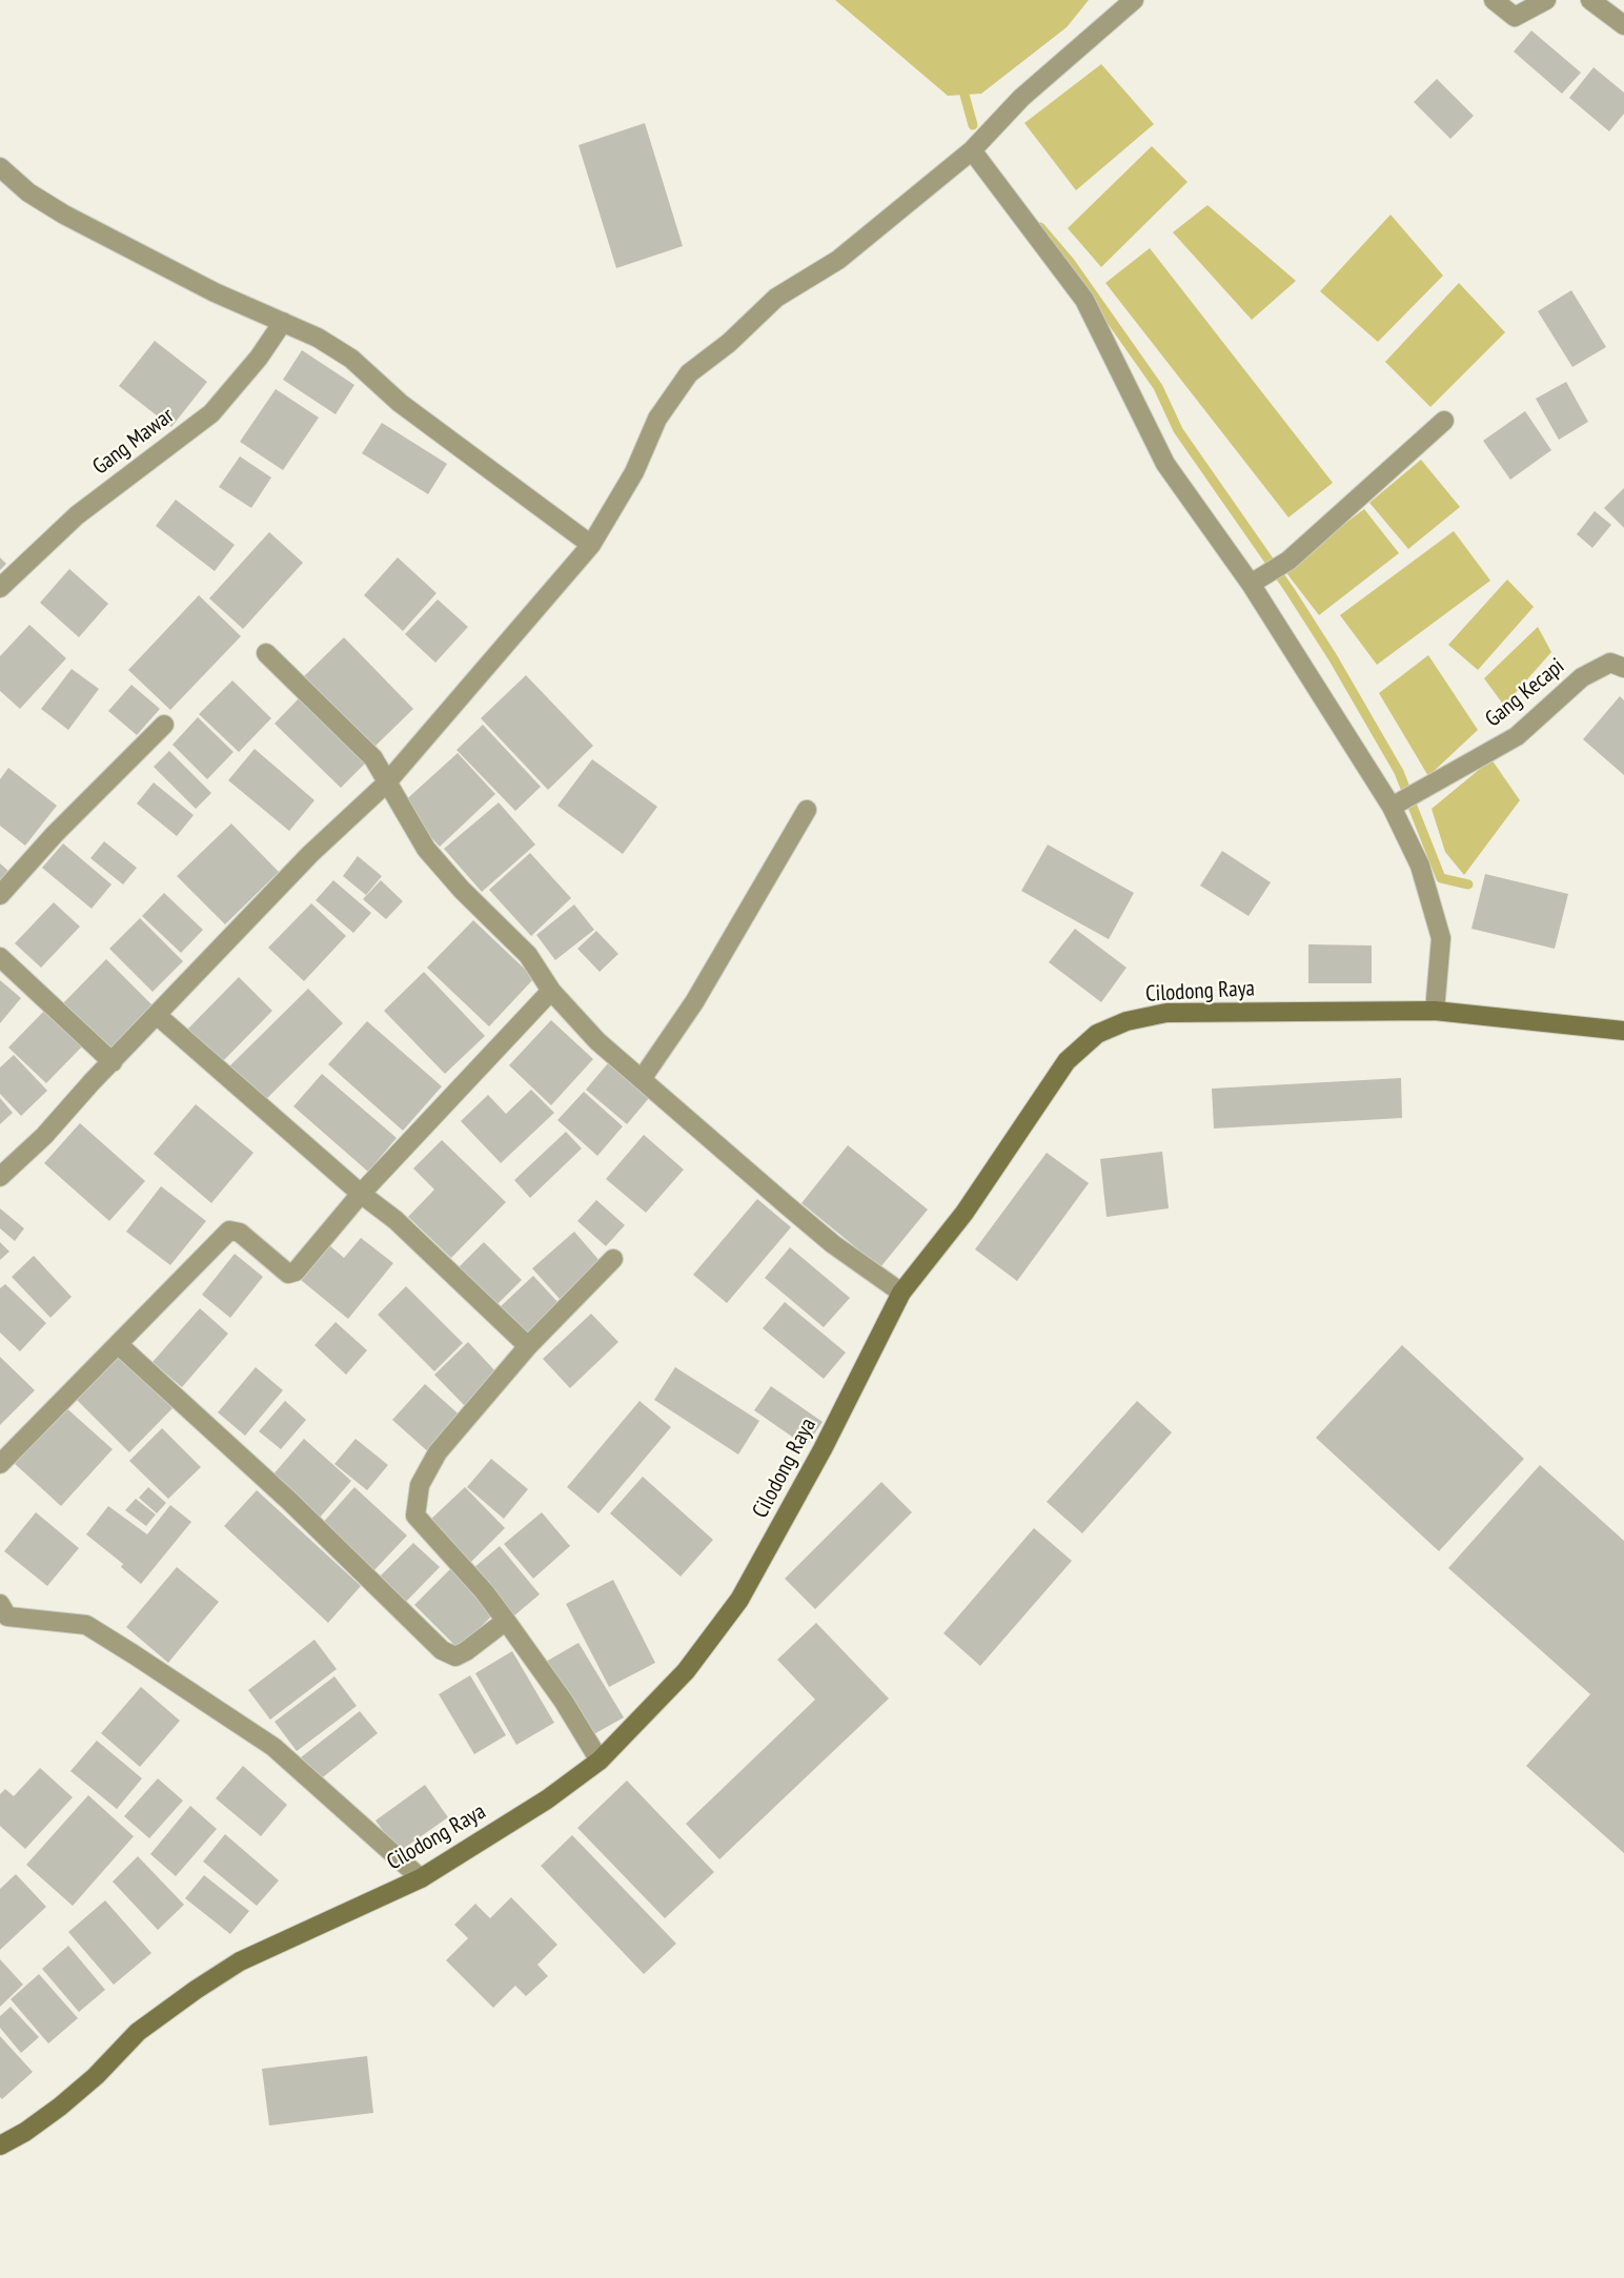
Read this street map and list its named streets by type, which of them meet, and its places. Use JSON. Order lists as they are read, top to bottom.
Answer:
{
  "streets": {
    "street": ["Gang Mawar", "Gang Kecapi", "Cilodong Raya"]
  }
}
